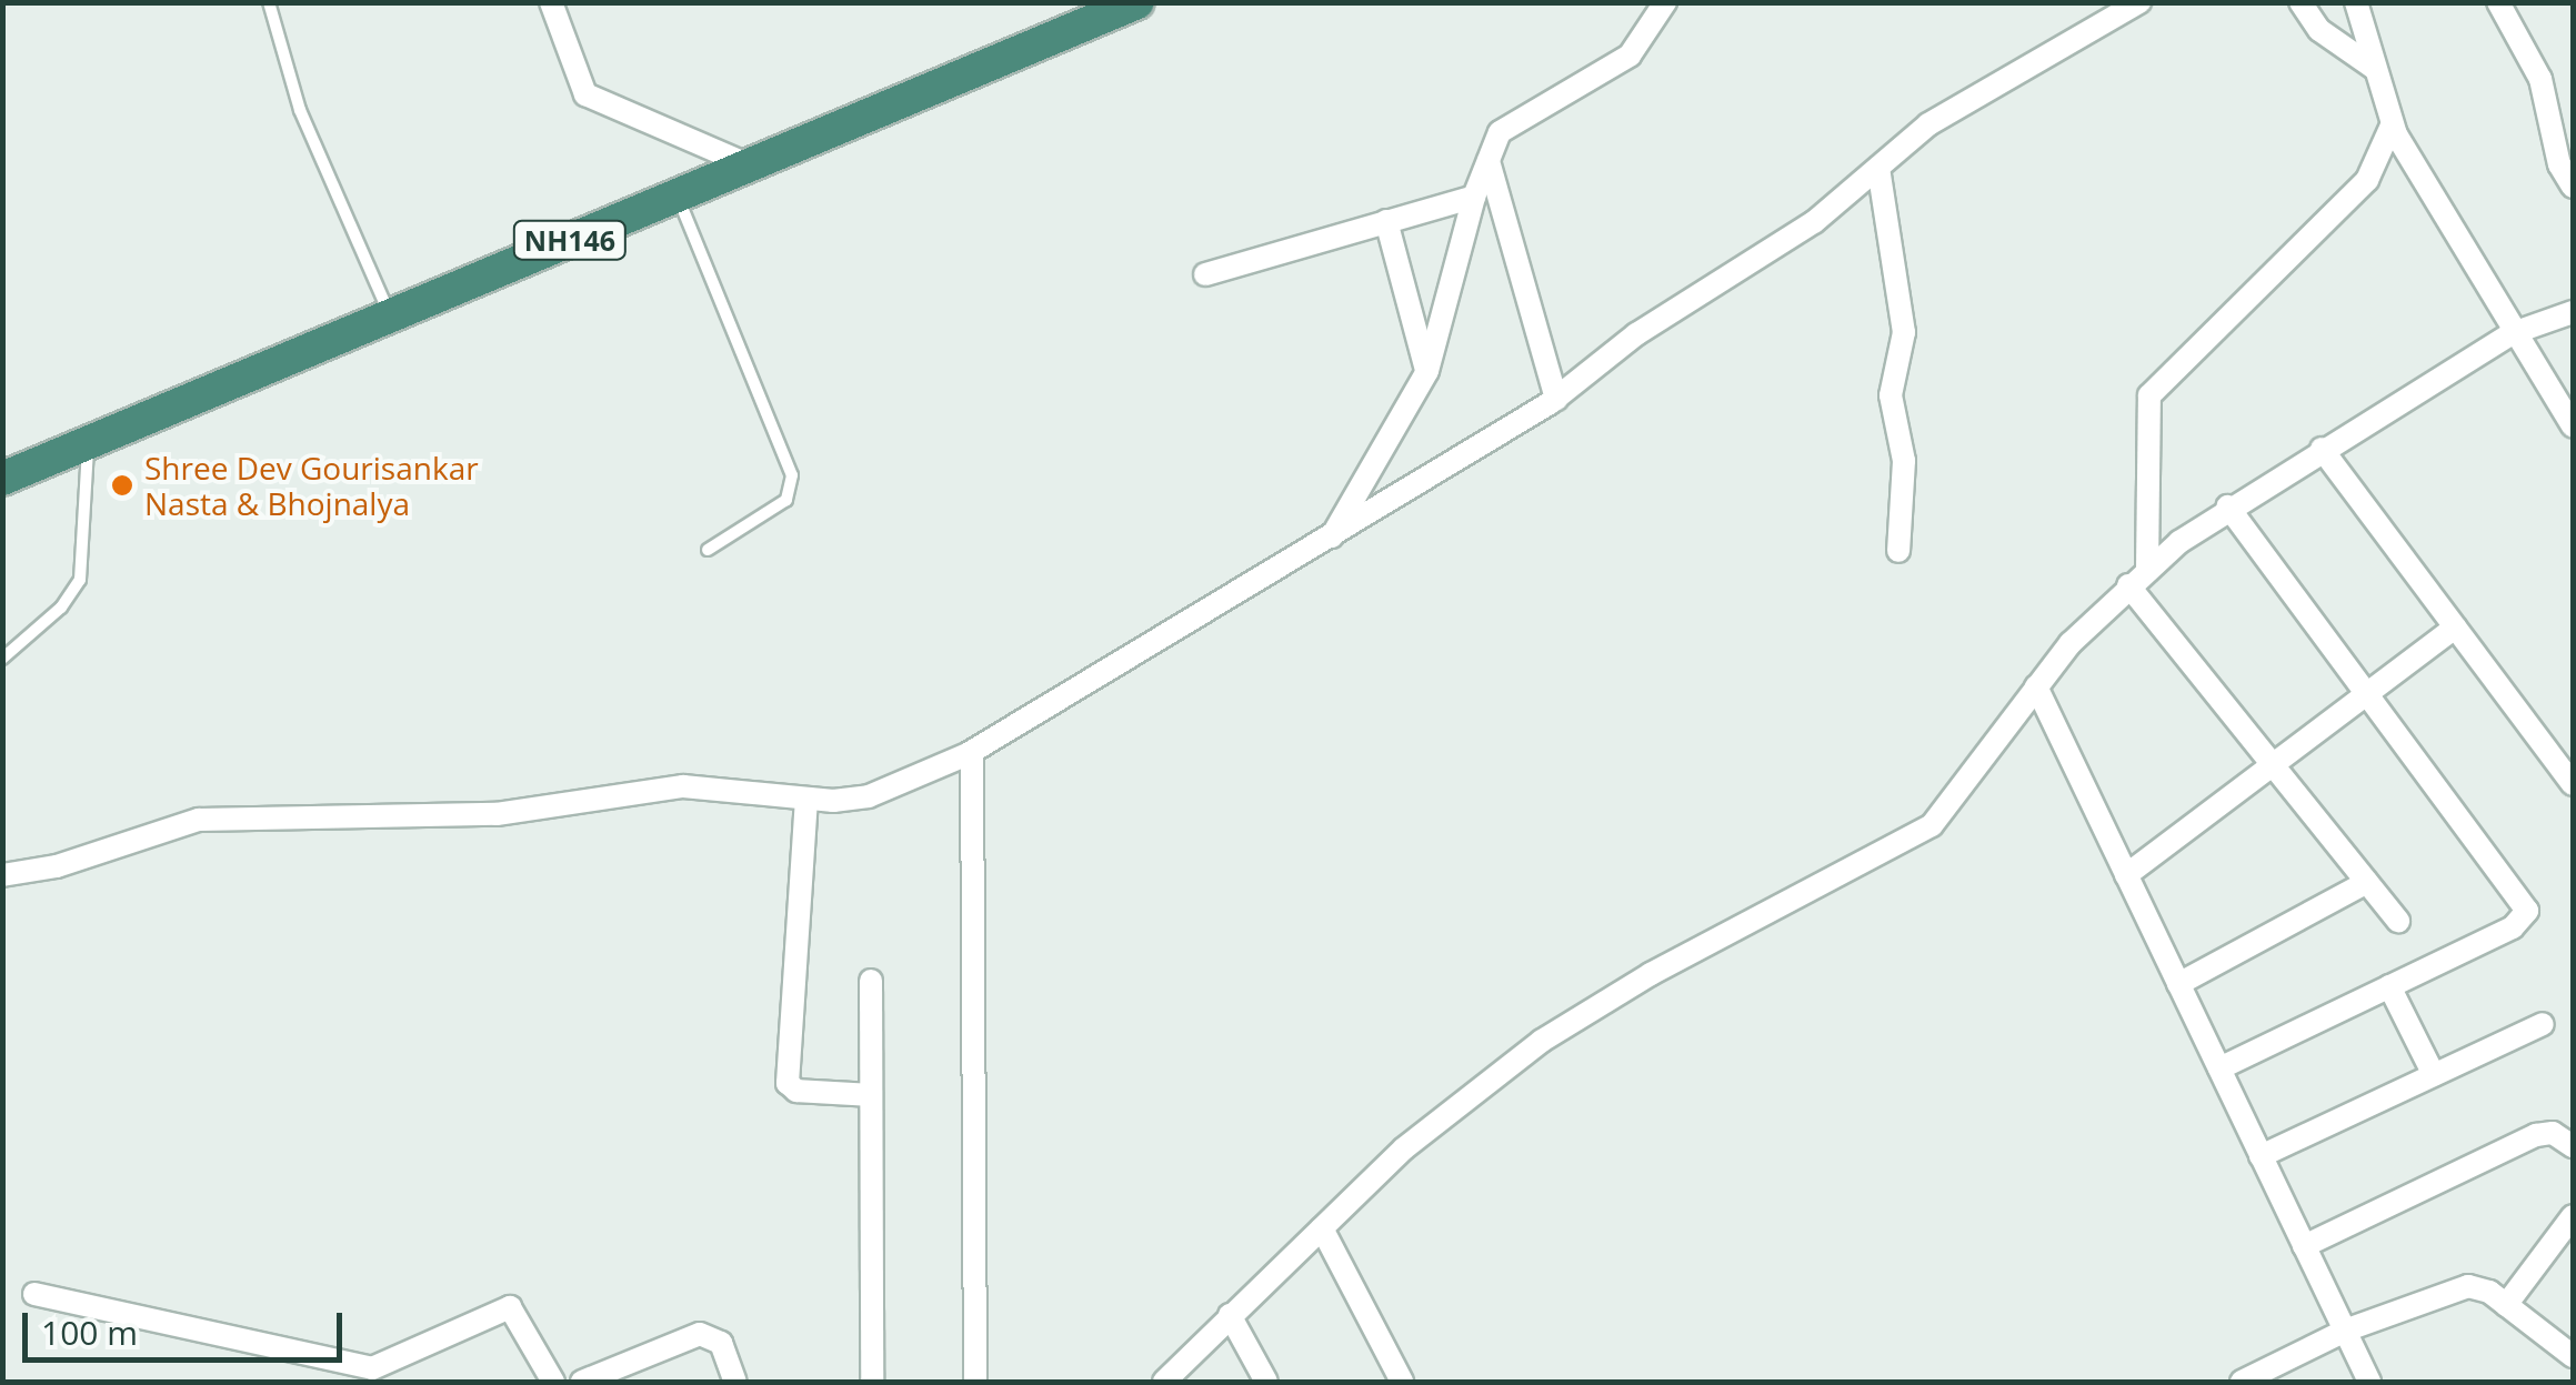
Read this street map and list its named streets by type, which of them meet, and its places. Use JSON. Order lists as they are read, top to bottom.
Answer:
{
  "streets": {
    "highway": ["NH146"]
  },
  "places": ["Shree Dev Gourisankar Nasta & Bhojnalya"],
  "scale_bar": "100 m"
}
